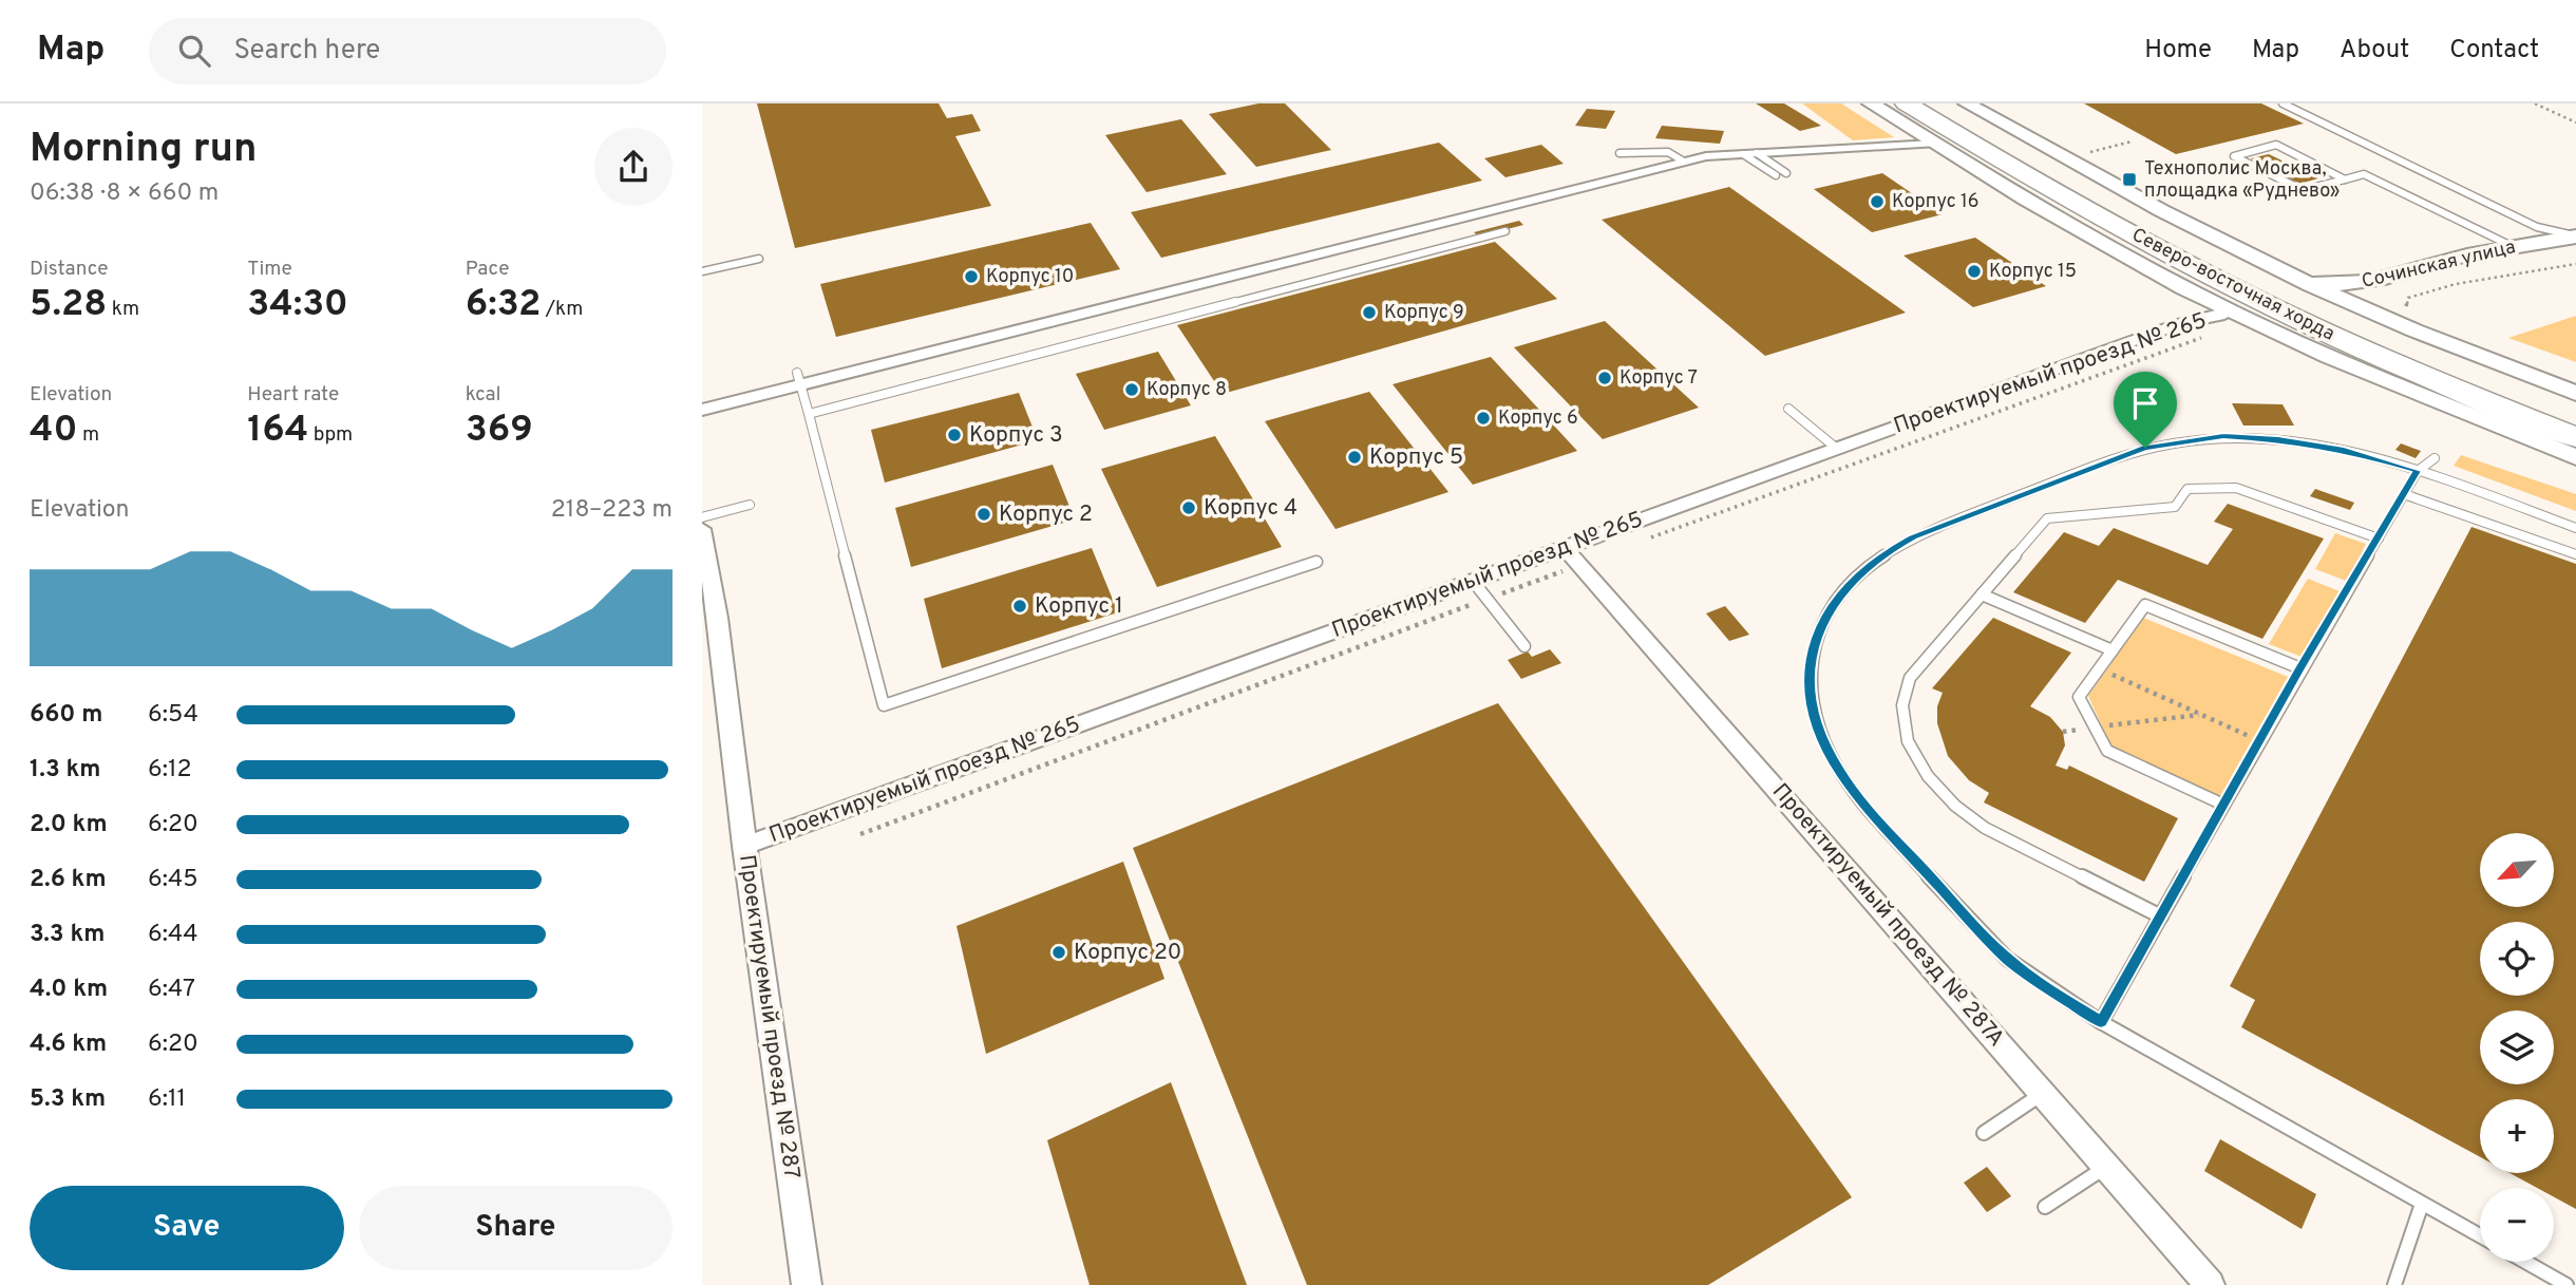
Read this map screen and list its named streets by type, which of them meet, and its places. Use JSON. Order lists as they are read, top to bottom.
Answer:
{
  "streets": {
    "highway": ["Северо-восточная хорда"],
    "street": [
      "Сочинская улица",
      "Проектируемый проезд № 265",
      "Проектируемый проезд № 287А",
      "Проектируемый проезд № 287"
    ]
  },
  "crossings": [
    ["Проектируемый проезд № 265", "Проектируемый проезд № 287А"],
    ["Проектируемый проезд № 265", "Проектируемый проезд № 287"]
  ],
  "places": {
    "transit": ["Технополис Москва, площадка «Руднево»"],
    "other": [
      "Корпус 16",
      "Корпус 15",
      "Корпус 10",
      "Корпус 9",
      "Корпус 7",
      "Корпус 8",
      "Корпус 6",
      "Корпус 3",
      "Корпус 5",
      "Корпус 4",
      "Корпус 2",
      "Корпус 1",
      "Корпус 20"
    ]
  },
  "north": "bottom left",
  "page": {
    "header": "Map",
    "search": "Search here",
    "nav": [
      "Home",
      "Map",
      "About",
      "Contact"
    ],
    "heading": ["Morning run", "06:38 · 8 × 660 m"],
    "stats": [
      ["Distance", "5.28 km"],
      ["Time", "34:30"],
      ["Pace", "6:32 /km"],
      ["Elevation", "40 m"],
      ["Heart rate", "164 bpm"],
      ["kcal", "369"]
    ],
    "chart": ["Elevation", "218–223 m"],
    "list": [
      {
        "name": "660 m",
        "note": "6:54"
      },
      {
        "name": "1.3 km",
        "note": "6:12"
      },
      {
        "name": "2.0 km",
        "note": "6:20"
      },
      {
        "name": "2.6 km",
        "note": "6:45"
      },
      {
        "name": "3.3 km",
        "note": "6:44"
      },
      {
        "name": "4.0 km",
        "note": "6:47"
      },
      {
        "name": "4.6 km",
        "note": "6:20"
      },
      {
        "name": "5.3 km",
        "note": "6:11"
      }
    ],
    "map_buttons": ["+", "−"],
    "buttons": ["Save", "Share"]
  }
}
